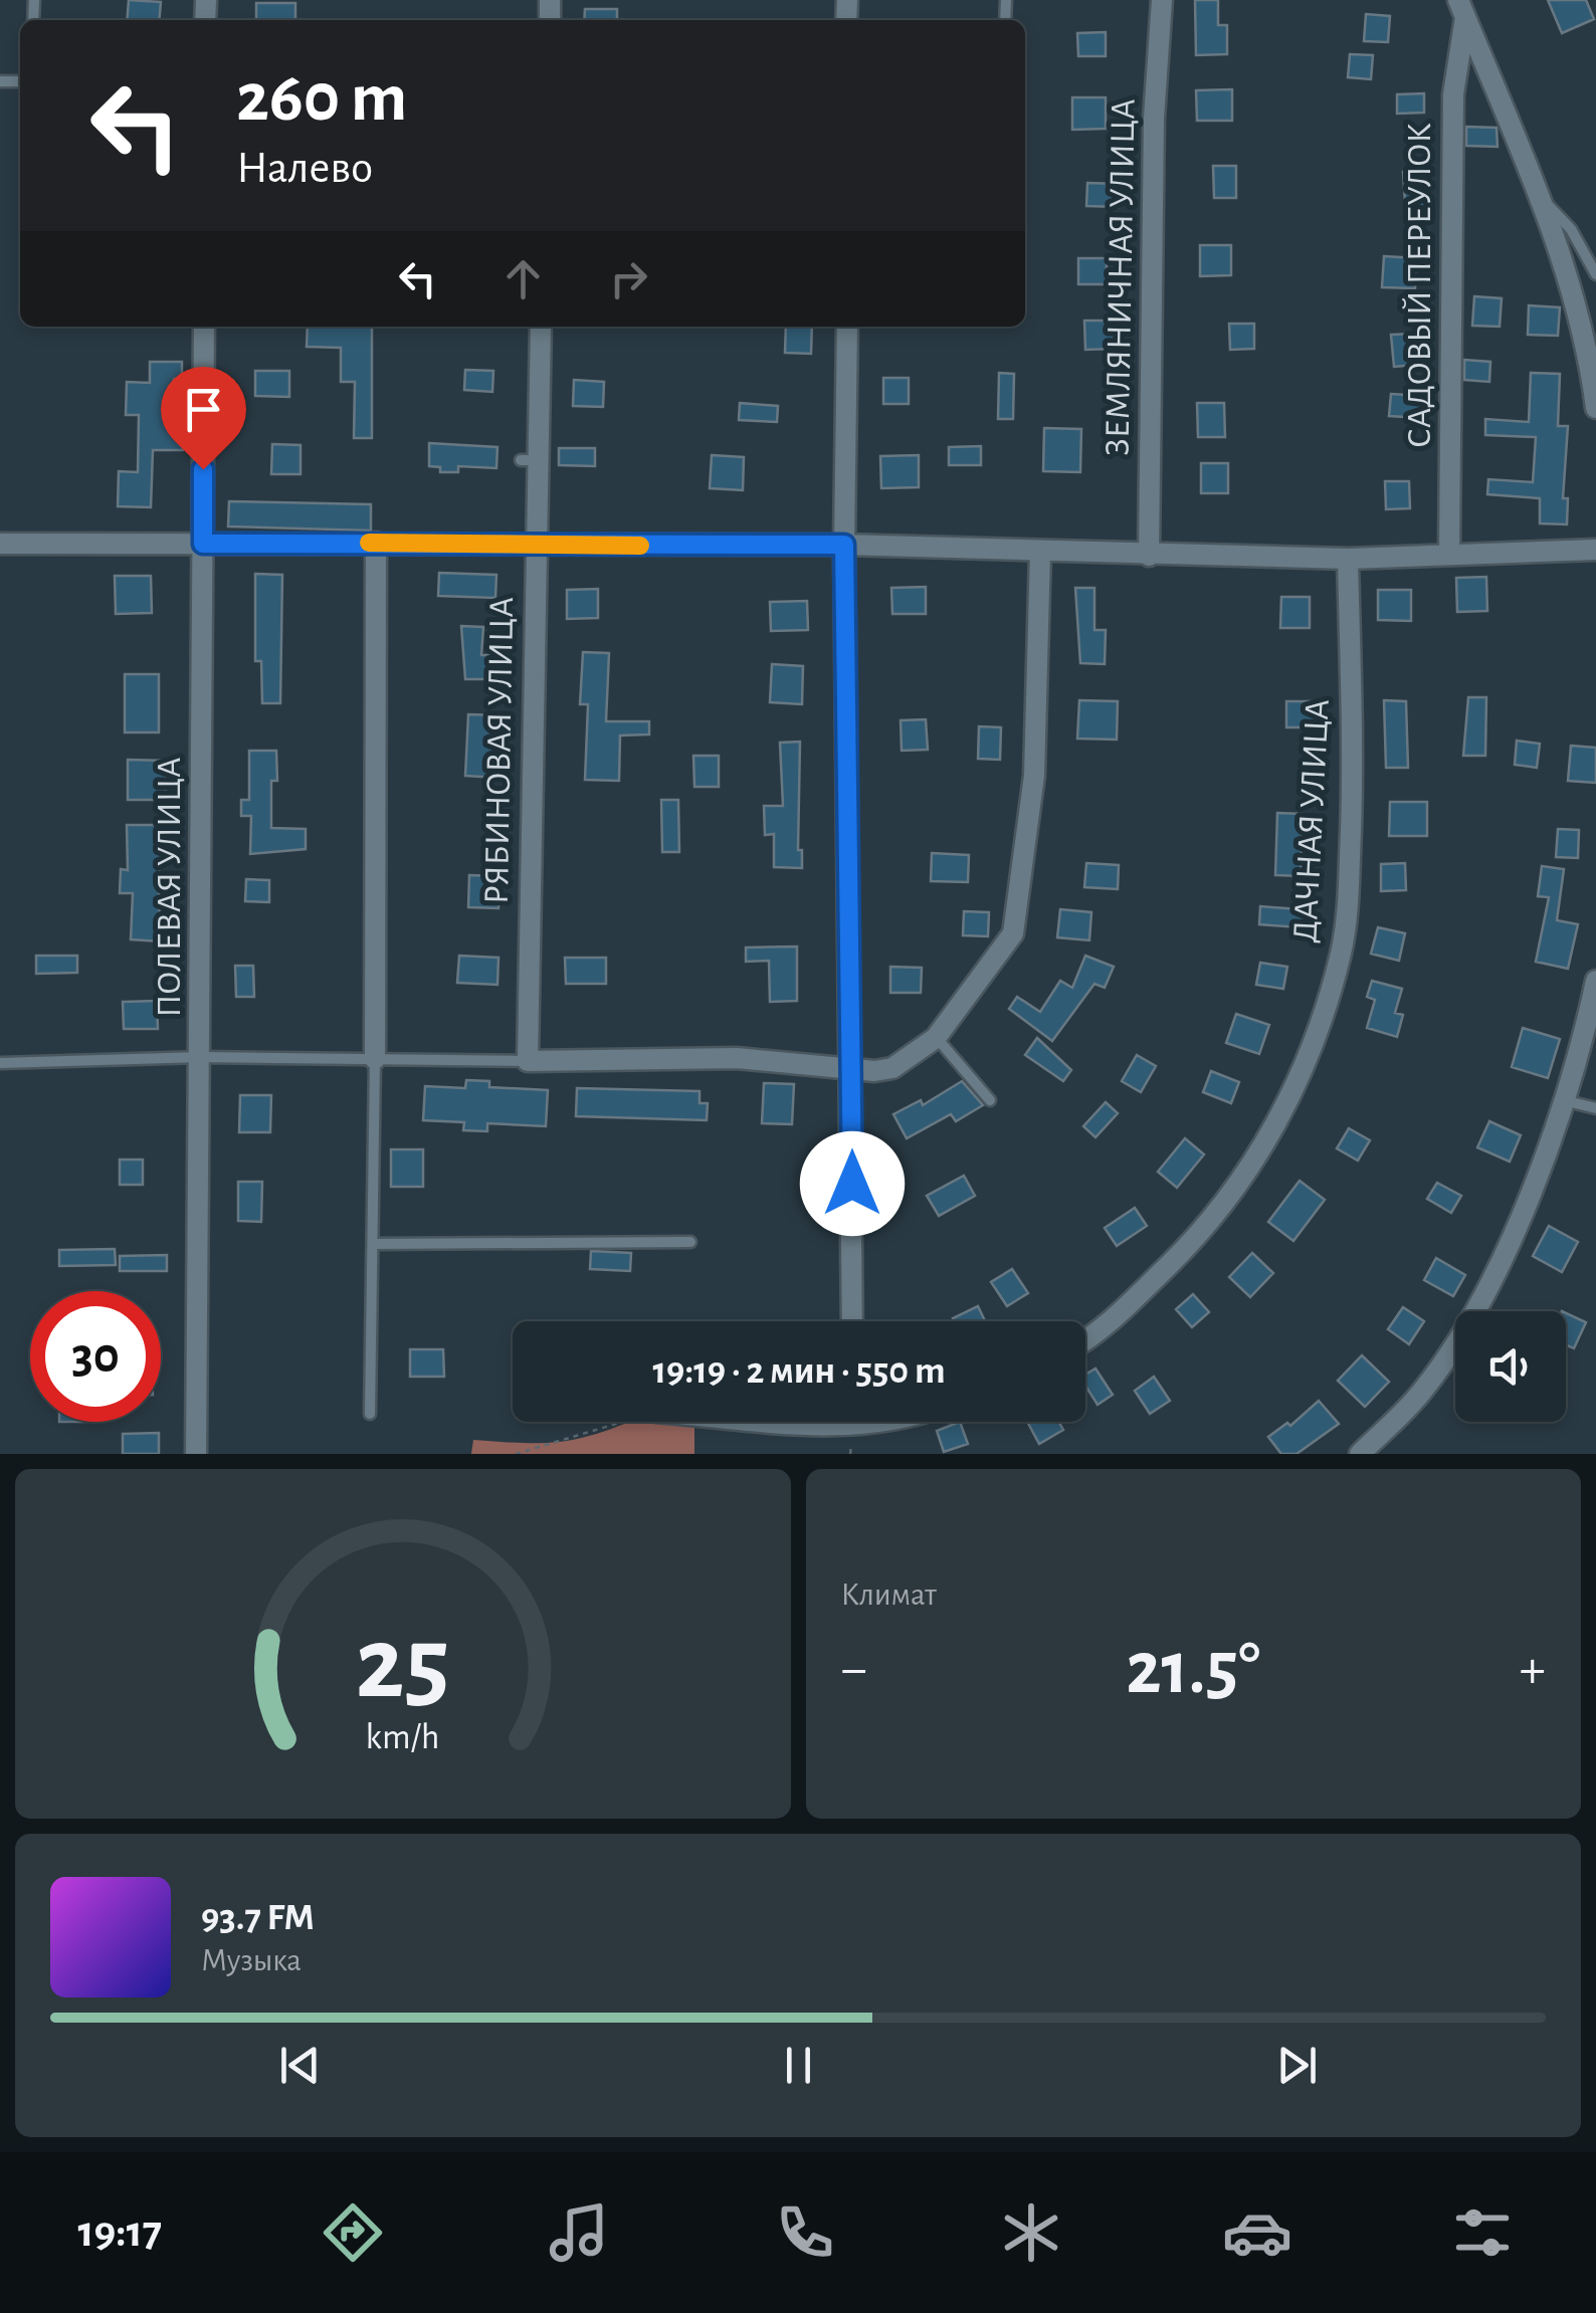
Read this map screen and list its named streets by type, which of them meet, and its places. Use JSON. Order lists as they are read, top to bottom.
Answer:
{
  "streets": {
    "street": [
      "ЗЕМЛЯНИЧНАЯ УЛИЦА",
      "САДОВЫЙ ПЕРЕУЛОК",
      "РЯБИНОВАЯ УЛИЦА",
      "ДАЧНАЯ УЛИЦА",
      "ПОЛЕВАЯ УЛИЦА"
    ]
  },
  "page": {
    "turn": ["260 m", "Налево"],
    "limit": "30",
    "trip": "19:19 · 2 мин · 550 m",
    "tile": "Климат",
    "heat": ["−", "21.5°", "+"],
    "song": ["93.7 FM", "Музыка"],
    "tabs": "19:17",
    "gauge": ["25", "km/h"]
  }
}
